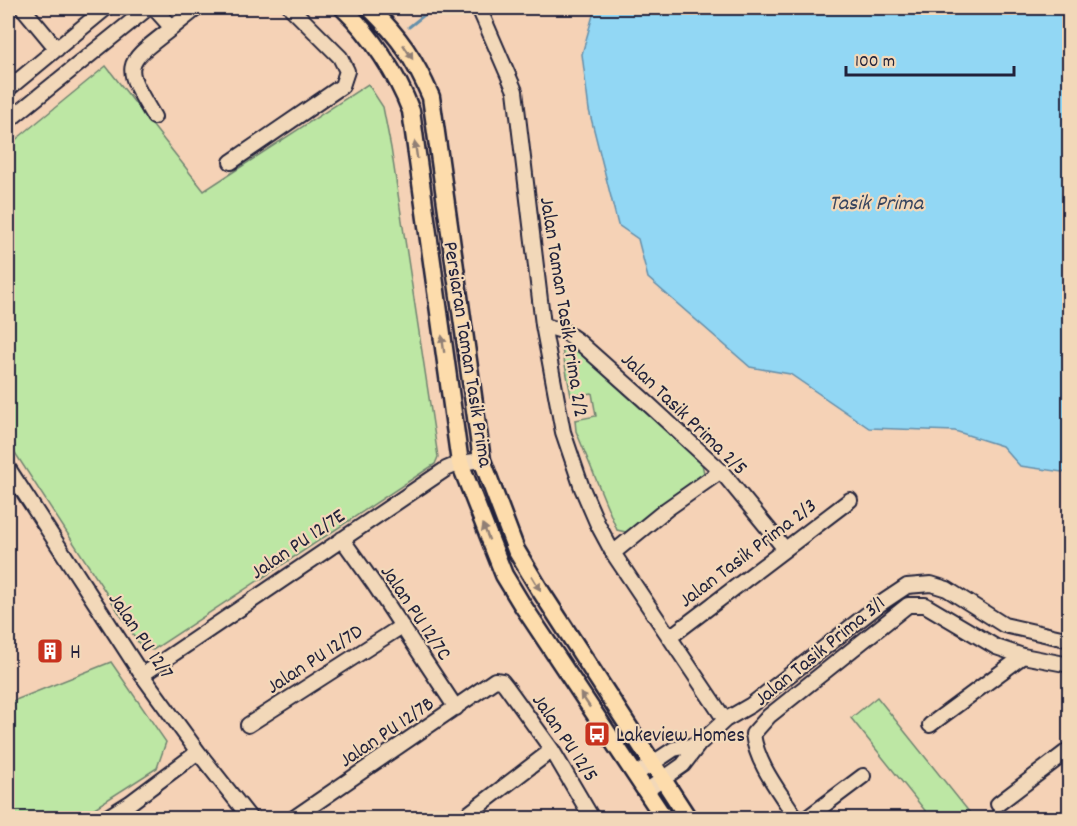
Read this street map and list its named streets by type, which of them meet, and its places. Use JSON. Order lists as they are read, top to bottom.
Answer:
{
  "streets": {
    "main road": ["Persiaran Taman Tasik Prima"],
    "street": [
      "Jalan Taman Tasik Prima 2/2",
      "Jalan Tasik Prima 2/5",
      "Jalan PU 12/7E",
      "Jalan Tasik Prima 2/3",
      "Jalan PU 12/7C",
      "Jalan PU 12/7",
      "Jalan Tasik Prima 3/1",
      "Jalan PU 12/7D",
      "Jalan PU 12/7B",
      "Jalan PU 12/5"
    ]
  },
  "crossings": [
    ["Jalan Taman Tasik Prima 2/2", "Jalan Tasik Prima 2/5"],
    ["Jalan Taman Tasik Prima 2/2", "Jalan Tasik Prima 2/3"],
    ["Persiaran Taman Tasik Prima", "Jalan PU 12/7E"],
    ["Jalan Tasik Prima 2/5", "Jalan Tasik Prima 2/3"],
    ["Jalan PU 12/7E", "Jalan PU 12/7C"],
    ["Jalan PU 12/7E", "Jalan PU 12/7"],
    ["Jalan PU 12/7C", "Jalan PU 12/7D"],
    ["Jalan PU 12/7C", "Jalan PU 12/7B"],
    ["Jalan PU 12/7B", "Jalan PU 12/5"]
  ],
  "water": ["Tasik Prima"],
  "places": {
    "building": ["H"],
    "bus stop": ["Lakeview Homes"]
  },
  "scale_bar": "100 m"
}
